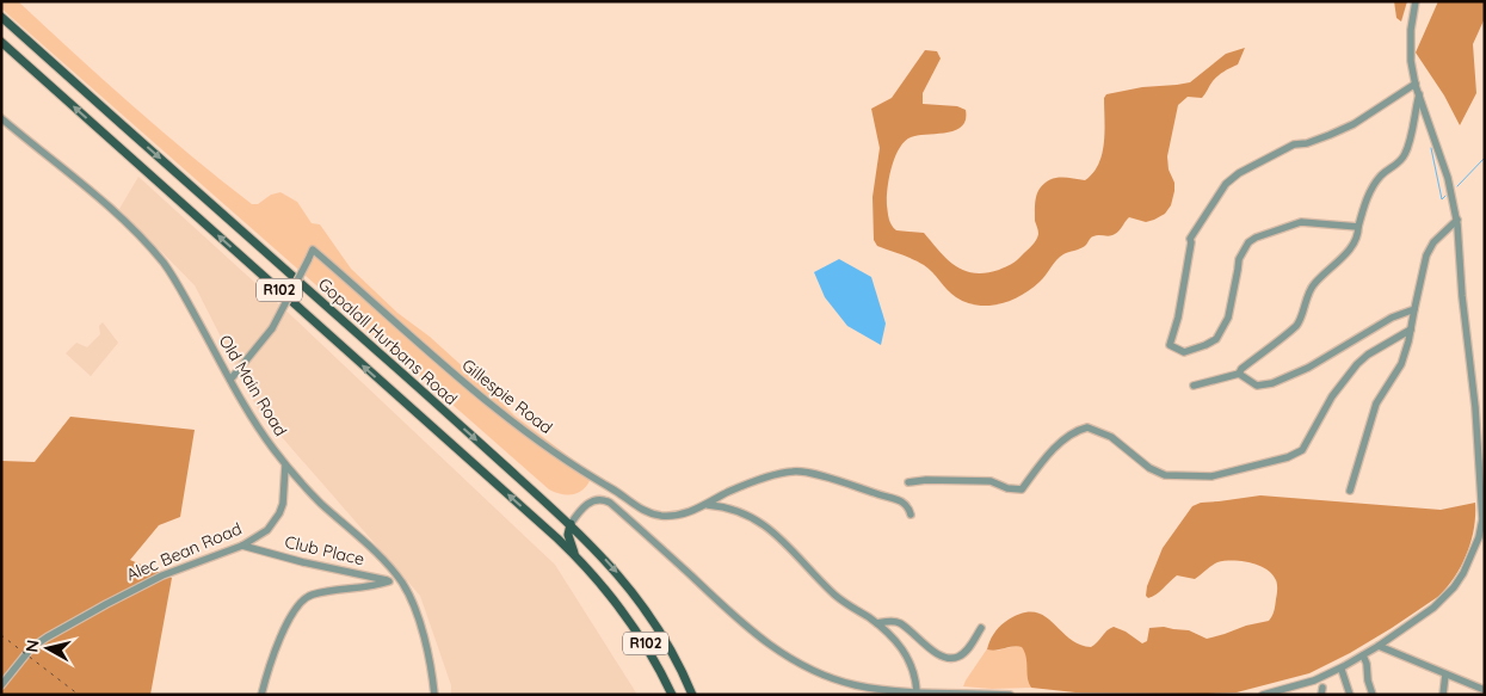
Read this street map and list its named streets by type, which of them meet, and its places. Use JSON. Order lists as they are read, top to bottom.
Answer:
{
  "streets": {
    "main road": ["R102", "Gopalall Hurbans Road"],
    "street": [
      "Old Main Road",
      "Gillespie Road",
      "Club Place",
      "Alec Bean Road"
    ]
  },
  "crossings": [
    ["Old Main Road", "Gillespie Road"],
    ["Old Main Road", "Club Place"],
    ["Old Main Road", "Alec Bean Road"],
    ["Club Place", "Alec Bean Road"]
  ],
  "north": "left"
}
